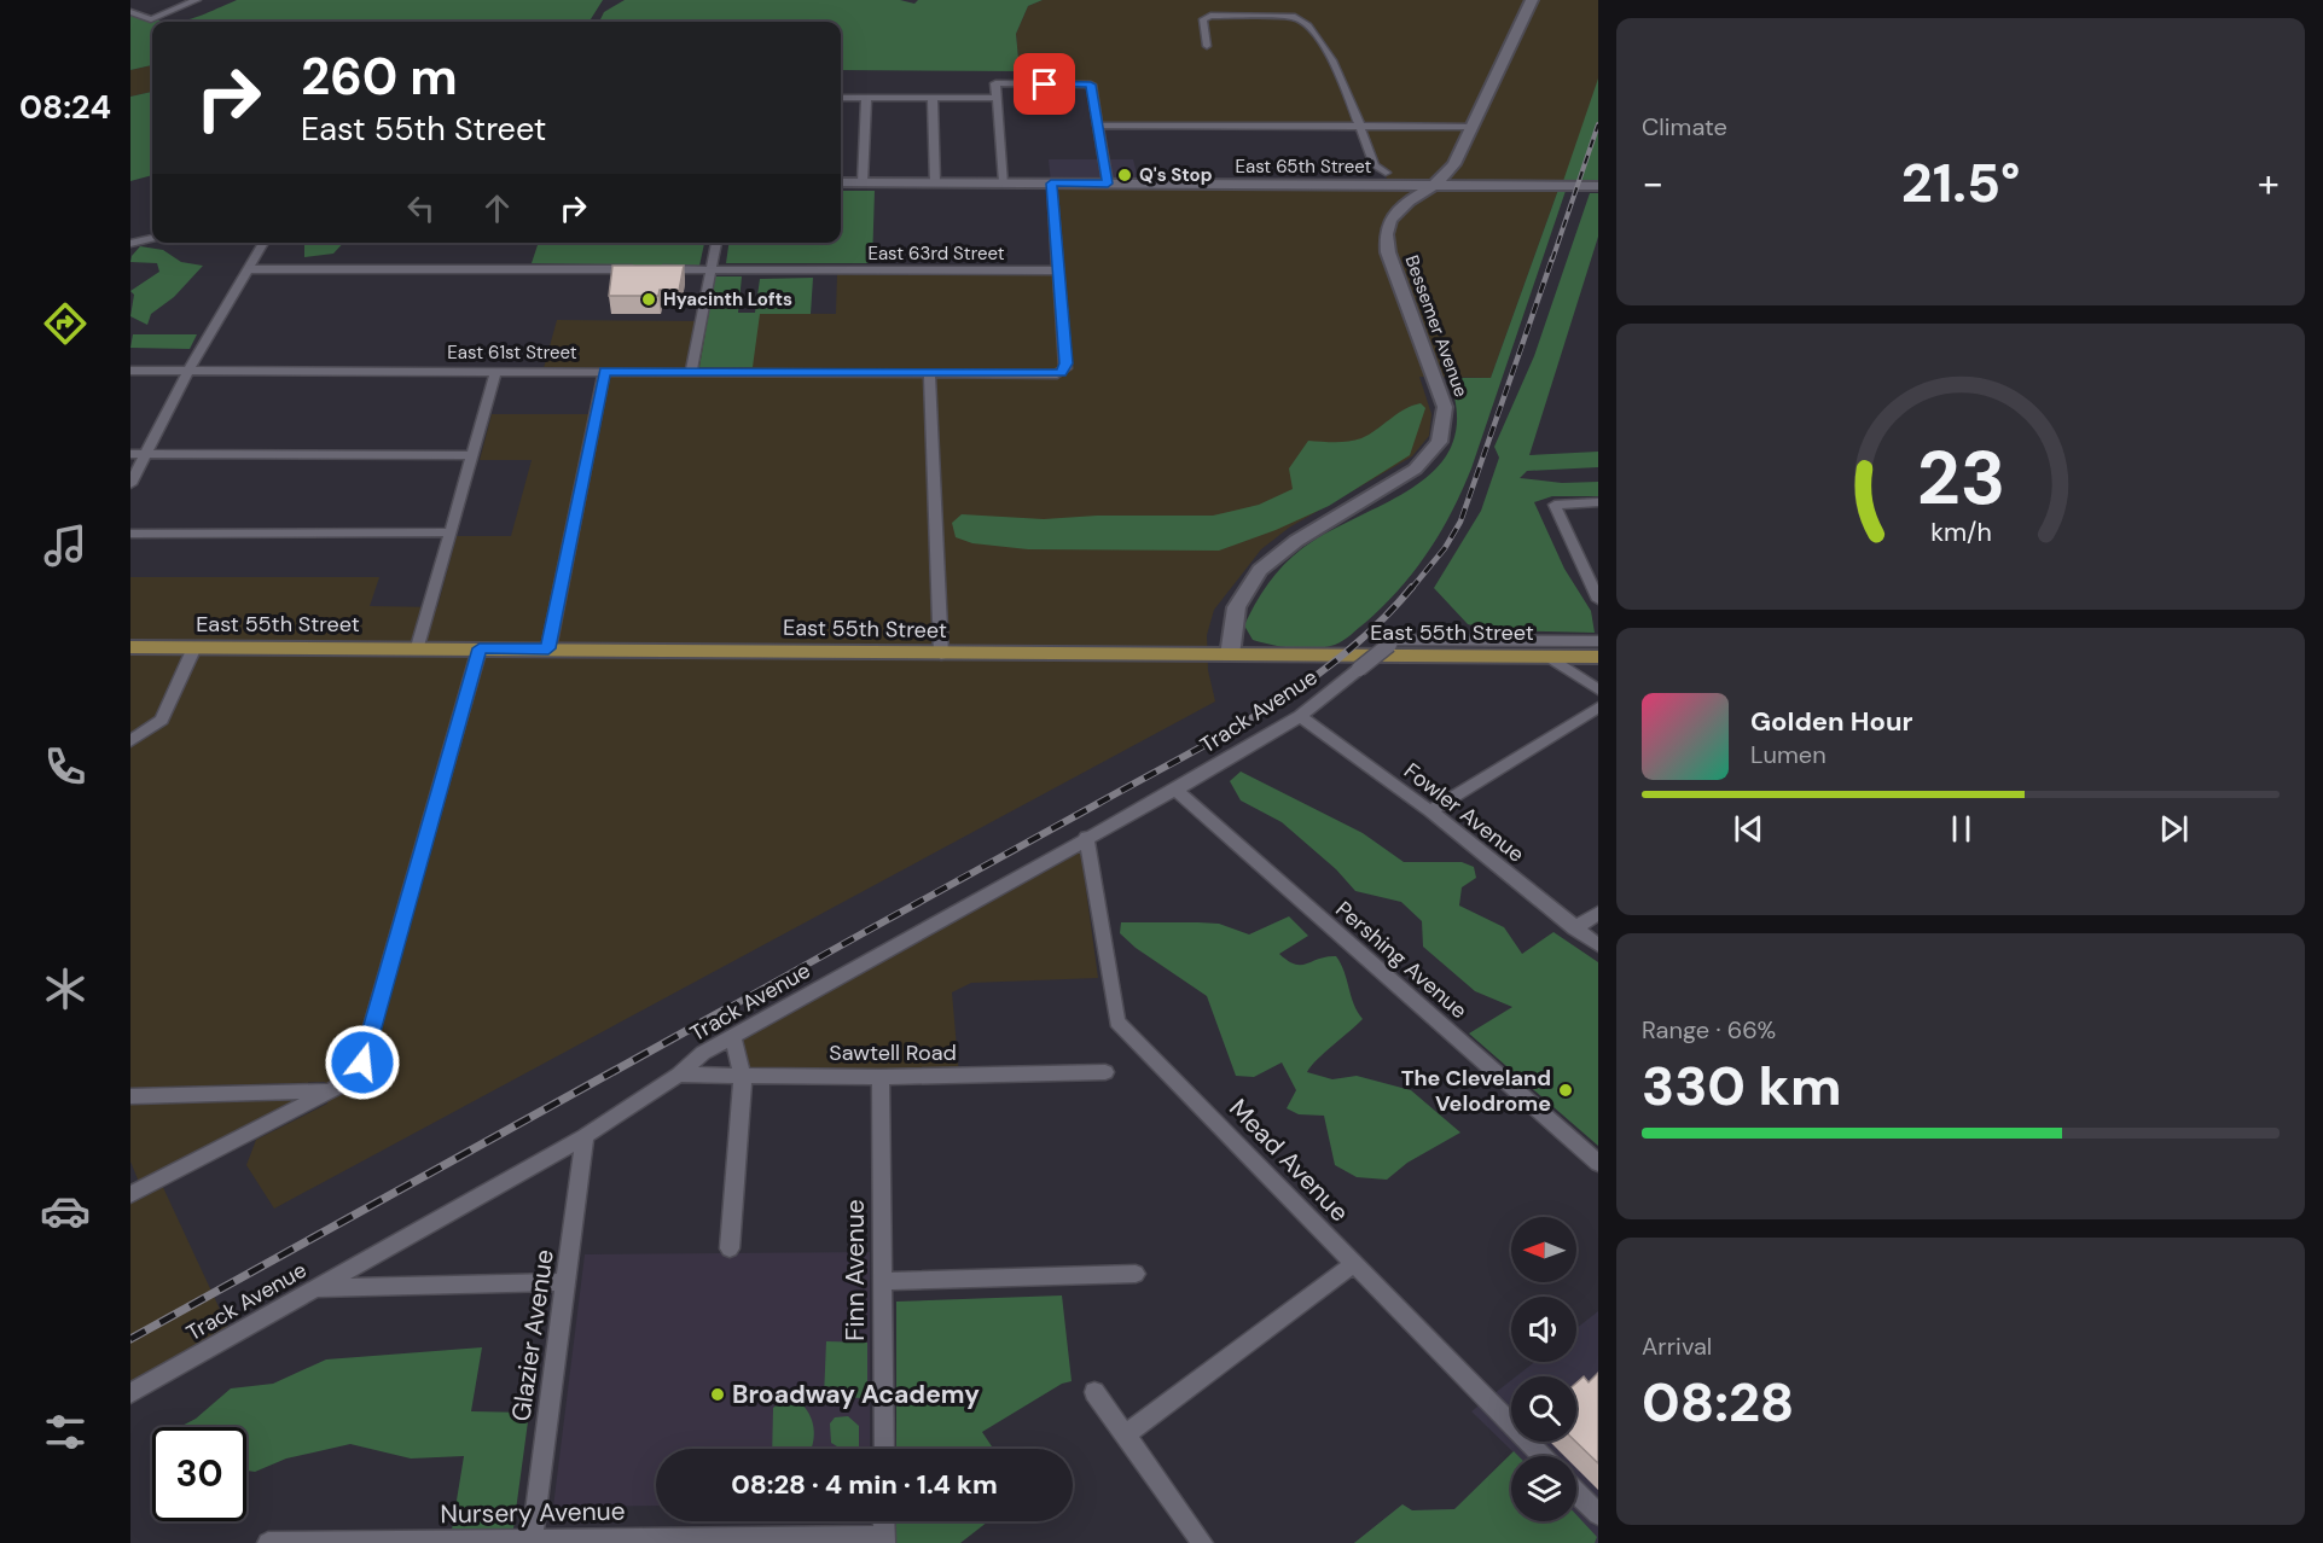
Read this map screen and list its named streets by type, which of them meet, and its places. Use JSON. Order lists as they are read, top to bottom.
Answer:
{
  "streets": {
    "main road": ["East 55th Street"],
    "street": [
      "East 65th Street",
      "East 63rd Street",
      "Bessemer Avenue",
      "East 61st Street",
      "Track Avenue",
      "Fowler Avenue",
      "Pershing Avenue",
      "Sawtell Road",
      "Mead Avenue",
      "Finn Avenue",
      "Glazier Avenue",
      "Nursery Avenue"
    ]
  },
  "crossings": [
    ["East 63rd Street", "East 61st Street"],
    ["Bessemer Avenue", "East 55th Street"],
    ["Track Avenue", "Fowler Avenue"],
    ["Track Avenue", "Pershing Avenue"],
    ["Track Avenue", "Sawtell Road"],
    ["Track Avenue", "Mead Avenue"],
    ["Track Avenue", "Glazier Avenue"],
    ["Sawtell Road", "Finn Avenue"],
    ["Glazier Avenue", "Nursery Avenue"]
  ],
  "places": [
    "Q's Stop",
    "Hyacinth Lofts",
    "The Cleveland Velodrome",
    "Broadway Academy"
  ],
  "north": "left",
  "page": {
    "tabs": "08:24",
    "tile": [
      "Climate",
      ["Range · 66%", "330 km"],
      ["Arrival", "08:28"]
    ],
    "turn": ["260 m", "East 55th Street"],
    "heat": ["−", "21.5°", "+"],
    "song": ["Golden Hour", "Lumen"],
    "limit": "30",
    "trip": "08:28 · 4 min · 1.4 km",
    "gauge": ["23", "km/h"]
  }
}
